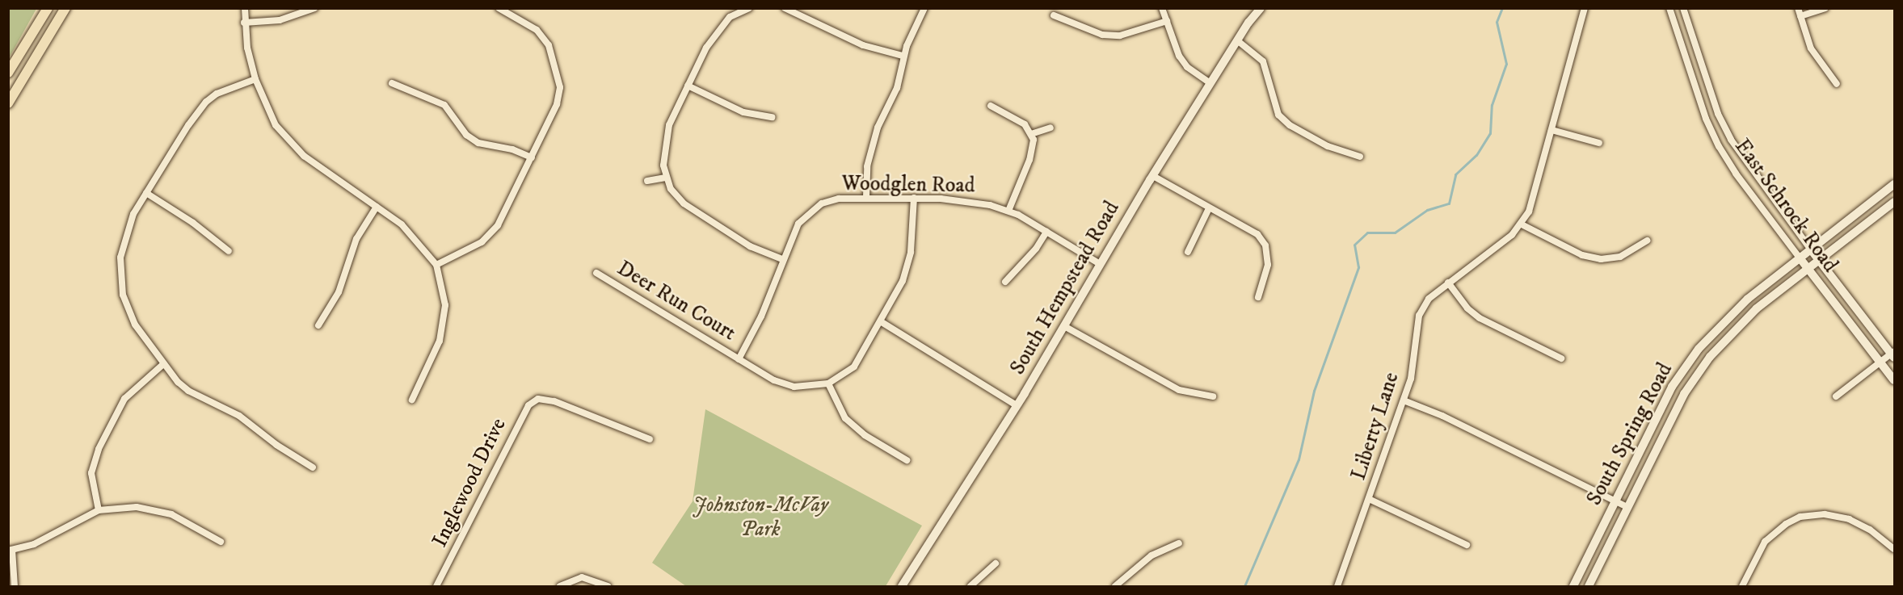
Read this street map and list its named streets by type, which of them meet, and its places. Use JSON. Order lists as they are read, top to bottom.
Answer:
{
  "streets": {
    "main road": ["East Schrock Road", "South Hempstead Road", "South Spring Road"],
    "street": [
      "Woodglen Road",
      "Deer Run Court",
      "Liberty Lane",
      "Inglewood Drive"
    ]
  },
  "crossings": [
    ["Woodglen Road", "South Hempstead Road"],
    ["Woodglen Road", "Deer Run Court"],
    ["East Schrock Road", "South Spring Road"]
  ],
  "parks": ["Johnston-McVay Park"]
}
